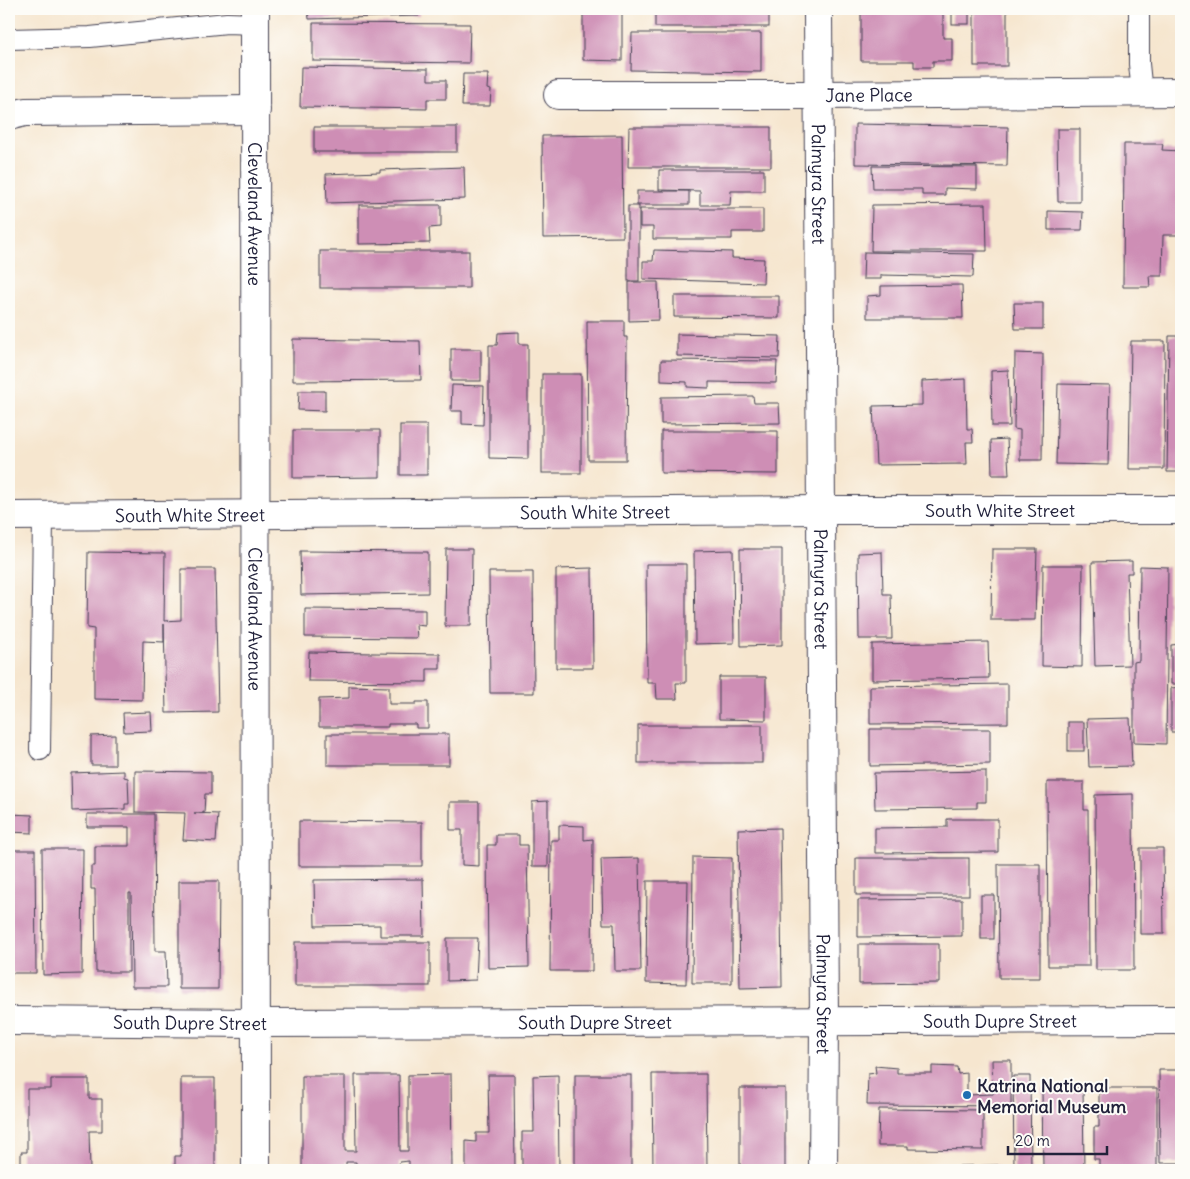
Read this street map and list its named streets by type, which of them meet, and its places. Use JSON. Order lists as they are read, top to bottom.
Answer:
{
  "streets": {
    "street": [
      "Jane Place",
      "Palmyra Street",
      "Cleveland Avenue",
      "South White Street",
      "South Dupre Street"
    ]
  },
  "crossings": [
    ["Jane Place", "Palmyra Street"],
    ["Palmyra Street", "South White Street"],
    ["Palmyra Street", "South Dupre Street"],
    ["Cleveland Avenue", "South White Street"],
    ["Cleveland Avenue", "South Dupre Street"]
  ],
  "places": ["Katrina National Memorial Museum"],
  "scale_bar": "20 m"
}
